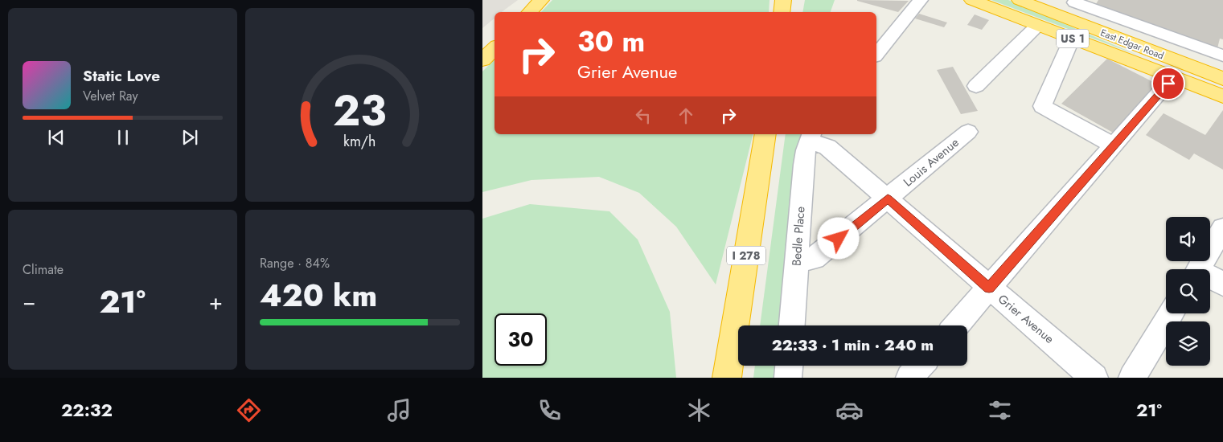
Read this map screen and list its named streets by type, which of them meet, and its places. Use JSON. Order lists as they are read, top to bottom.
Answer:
{
  "streets": {
    "highway": ["US 1", "East Edgar Road", "I 278"],
    "street": ["Louis Avenue", "Bedle Place", "Grier Avenue"]
  },
  "crossings": [
    ["Louis Avenue", "Bedle Place"],
    ["Louis Avenue", "Grier Avenue"],
    ["Bedle Place", "Grier Avenue"]
  ],
  "page": {
    "turn": ["30 m", "Grier Avenue"],
    "song": ["Static Love", "Velvet Ray"],
    "tile": [
      "Climate",
      ["Range · 84%", "420 km"]
    ],
    "heat": ["−", "21°", "+"],
    "limit": "30",
    "trip": "22:33 · 1 min · 240 m",
    "tabs": ["22:32", "21°"],
    "gauge": ["23", "km/h"]
  }
}
